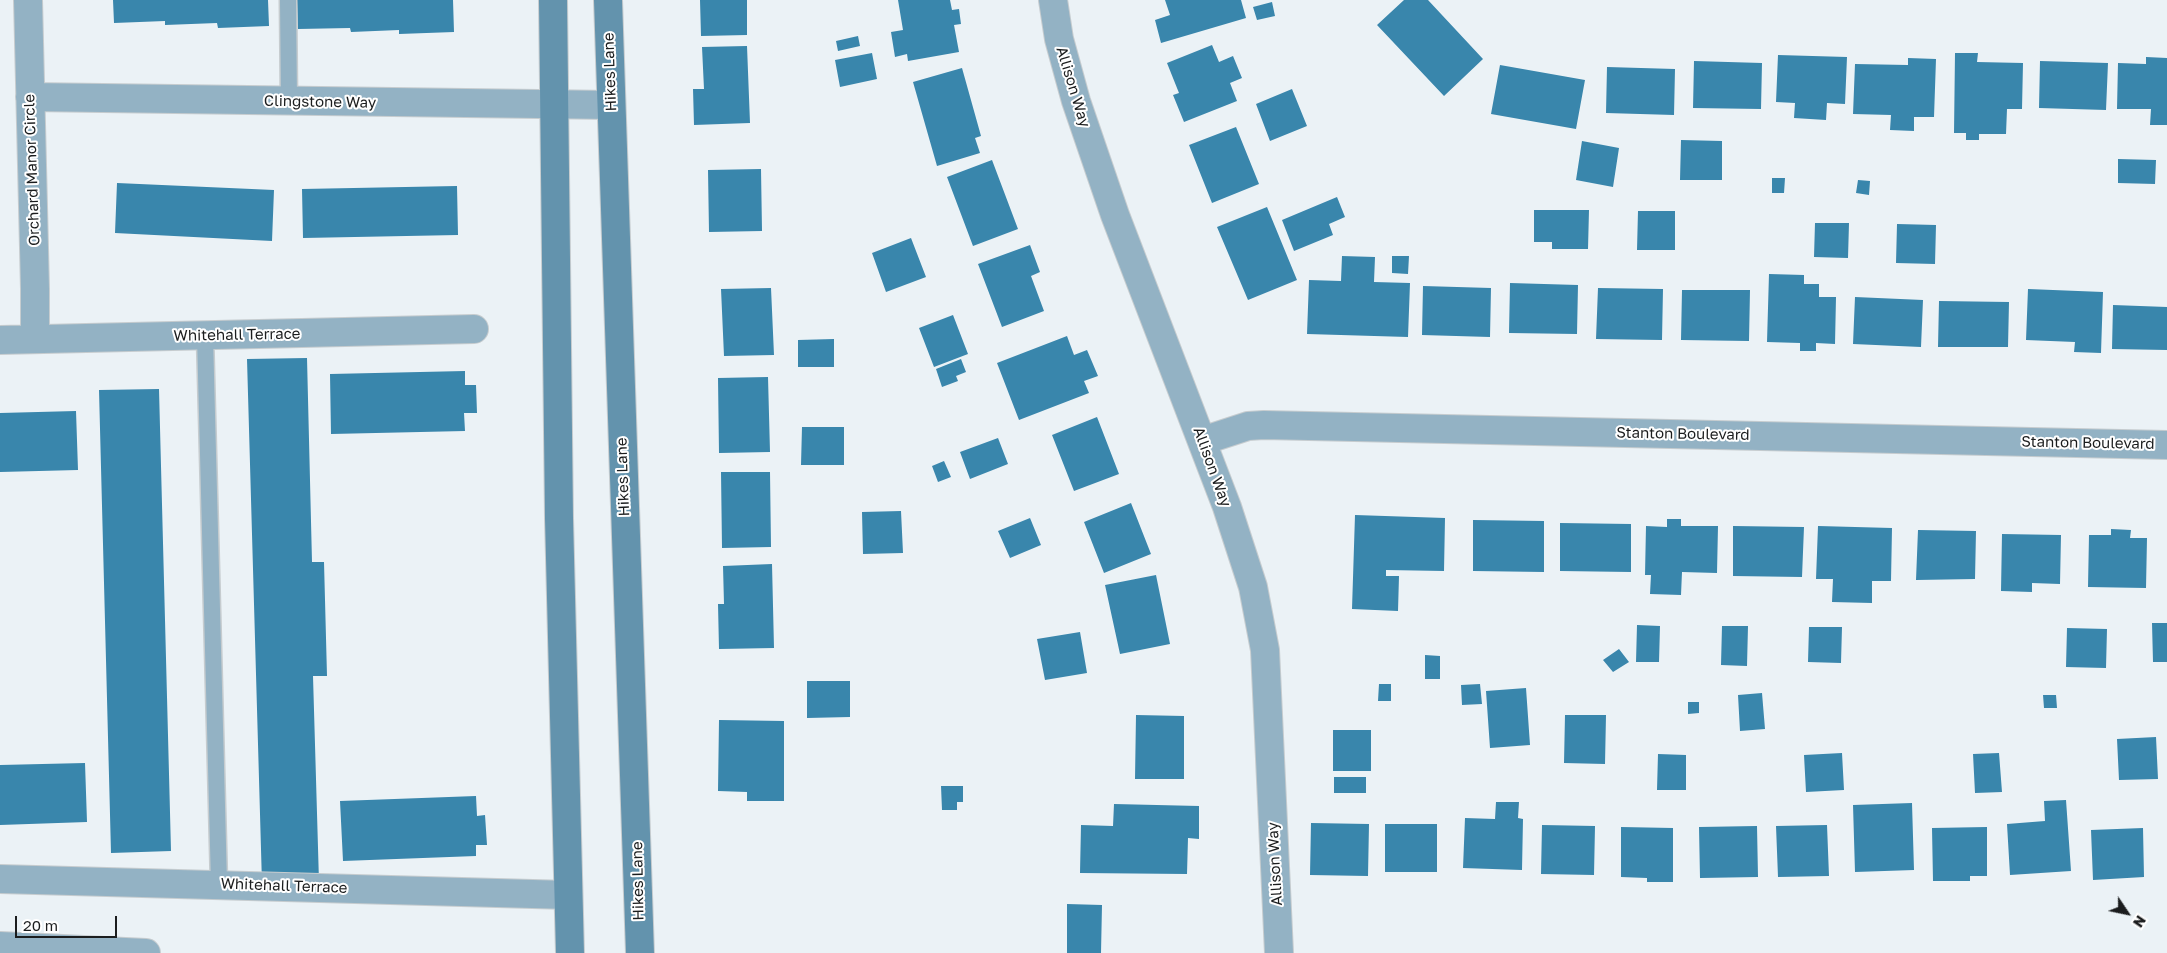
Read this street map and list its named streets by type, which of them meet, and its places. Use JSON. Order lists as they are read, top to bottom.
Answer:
{
  "streets": {
    "main road": ["Hikes Lane"],
    "street": [
      "Allison Way",
      "Clingstone Way",
      "Orchard Manor Circle",
      "Whitehall Terrace",
      "Stanton Boulevard"
    ]
  },
  "crossings": [
    ["Hikes Lane", "Clingstone Way"],
    ["Allison Way", "Stanton Boulevard"],
    ["Clingstone Way", "Orchard Manor Circle"],
    ["Orchard Manor Circle", "Whitehall Terrace"]
  ],
  "scale_bar": "20 m",
  "north": "bottom right"
}
